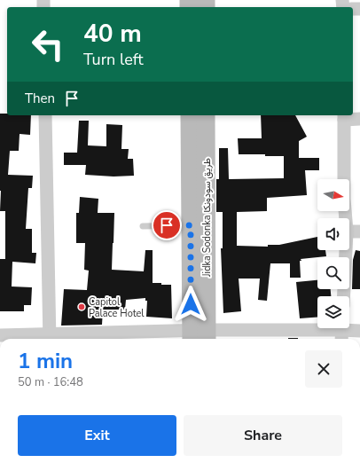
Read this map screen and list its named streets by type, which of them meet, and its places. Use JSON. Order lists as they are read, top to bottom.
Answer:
{
  "streets": {
    "main road": ["Jidka Sodonka طريق سودونكا"]
  },
  "places": ["Capitol Palace Hotel"],
  "north": "right",
  "page": {
    "turn": ["40 m", "Turn left"],
    "then": "Then",
    "heading": ["1 min", "50 m · 16:48"],
    "buttons": ["Exit", "Share"]
  }
}
